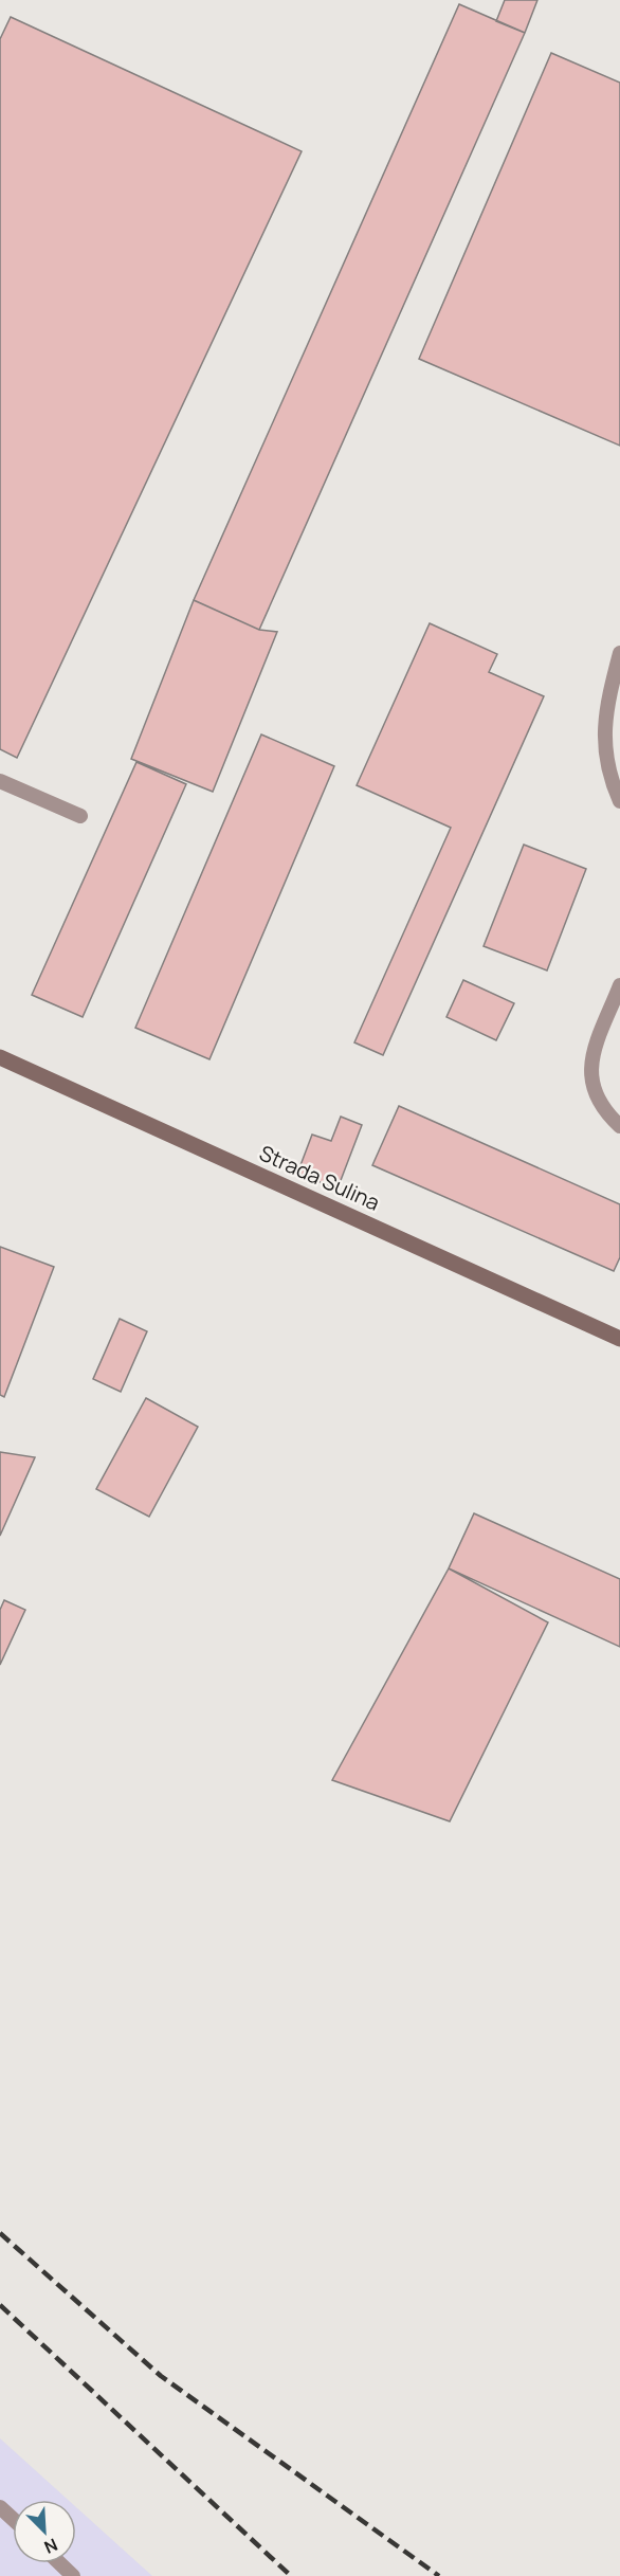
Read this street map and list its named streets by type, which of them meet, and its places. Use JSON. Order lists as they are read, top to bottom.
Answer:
{
  "streets": {
    "street": ["Strada Sulina"]
  },
  "north": "bottom right"
}
